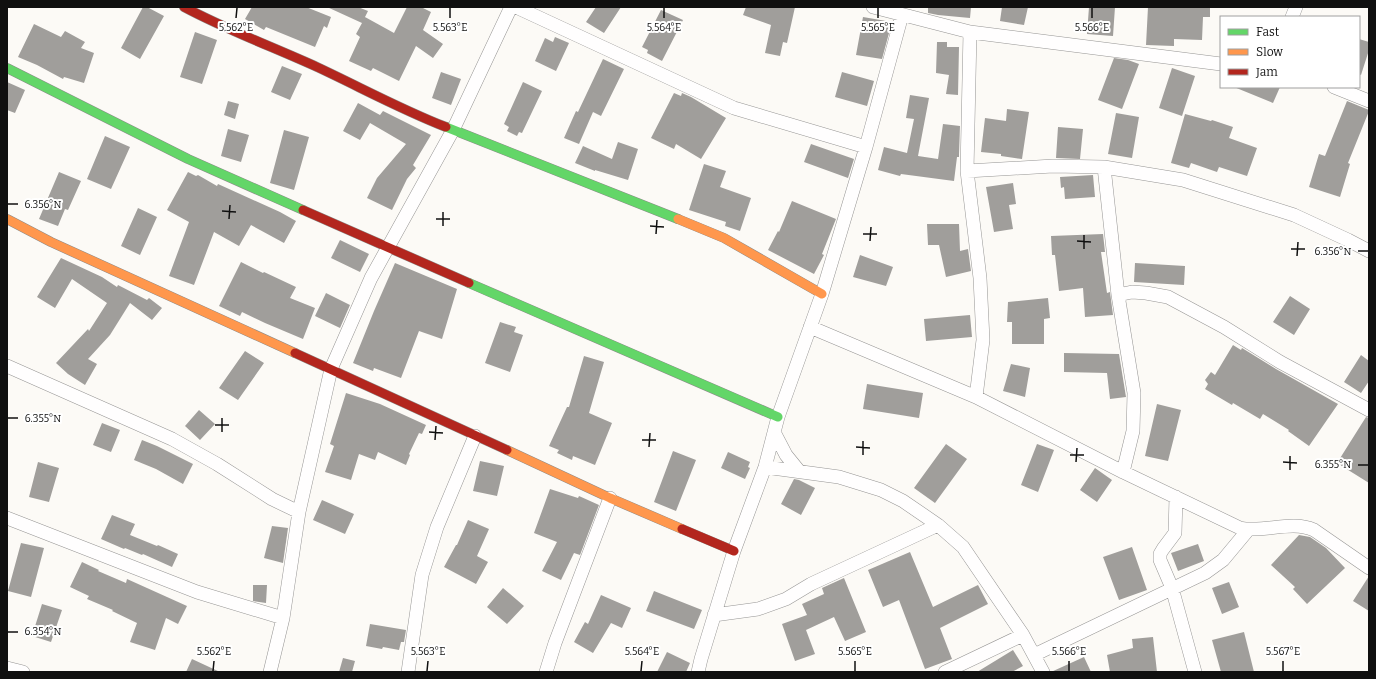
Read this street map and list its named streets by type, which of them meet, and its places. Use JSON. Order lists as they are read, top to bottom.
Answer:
{
  "legend": ["Fast", "Slow", "Jam"],
  "coordinates": [
    "5.562°E",
    "5.563°E",
    "5.564°E",
    "5.565°E",
    "5.566°E",
    "6.356°N",
    "6.355°N",
    "6.354°N",
    "5.567°E"
  ]
}
